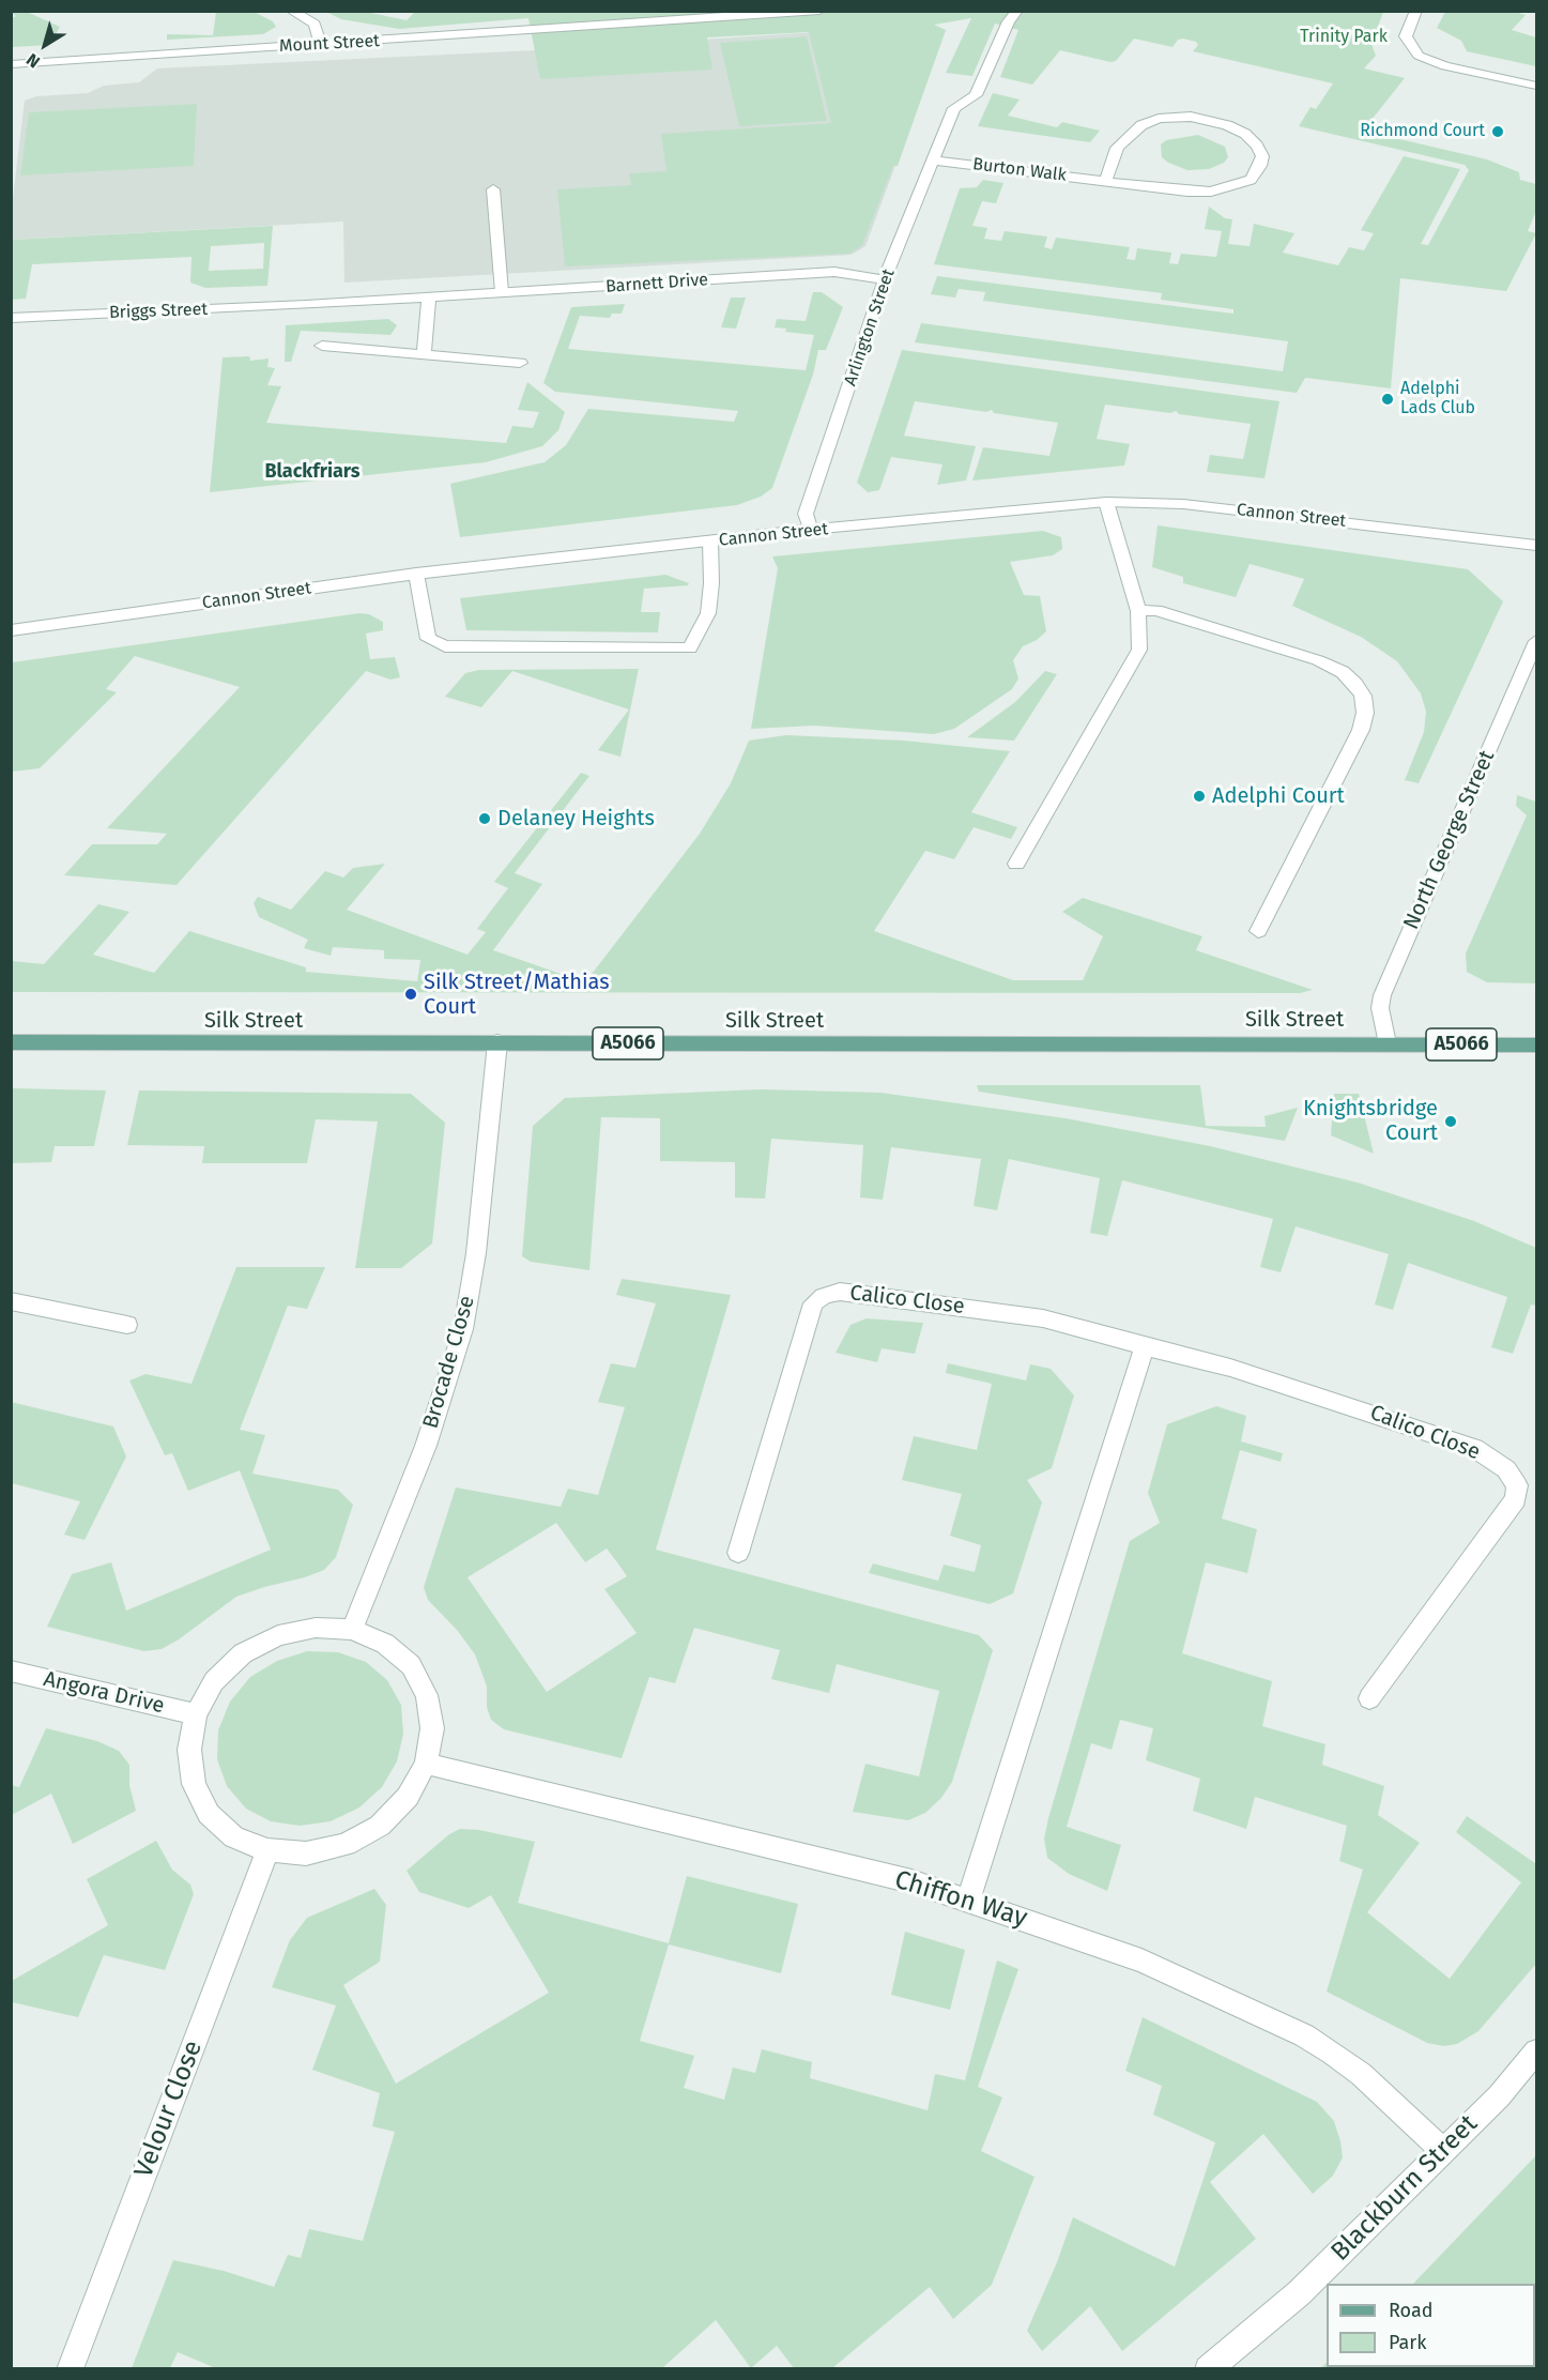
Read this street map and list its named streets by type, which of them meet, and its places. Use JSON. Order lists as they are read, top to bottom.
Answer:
{
  "streets": {
    "main road": ["Silk Street", "A5066"],
    "street": [
      "Mount Street",
      "Burton Walk",
      "Barnett Drive",
      "Briggs Street",
      "Arlington Street",
      "Cannon Street",
      "North George Street",
      "Calico Close",
      "Brocade Close",
      "Angora Drive",
      "Chiffon Way",
      "Velour Close",
      "Blackburn Street"
    ]
  },
  "crossings": [
    ["Burton Walk", "Arlington Street"],
    ["Barnett Drive", "Briggs Street"],
    ["Barnett Drive", "Arlington Street"],
    ["Arlington Street", "Cannon Street"],
    ["North George Street", "Silk Street"],
    ["Silk Street", "Brocade Close"],
    ["Chiffon Way", "Blackburn Street"]
  ],
  "districts": ["Blackfriars"],
  "parks": ["Trinity Park"],
  "places": [
    "Richmond Court",
    "Adelphi Lads Club",
    "Adelphi Court",
    "Delaney Heights",
    "Silk Street/Mathias Court",
    "Knightsbridge Court"
  ],
  "legend": ["Road", "Park"],
  "north": "bottom left"
}
